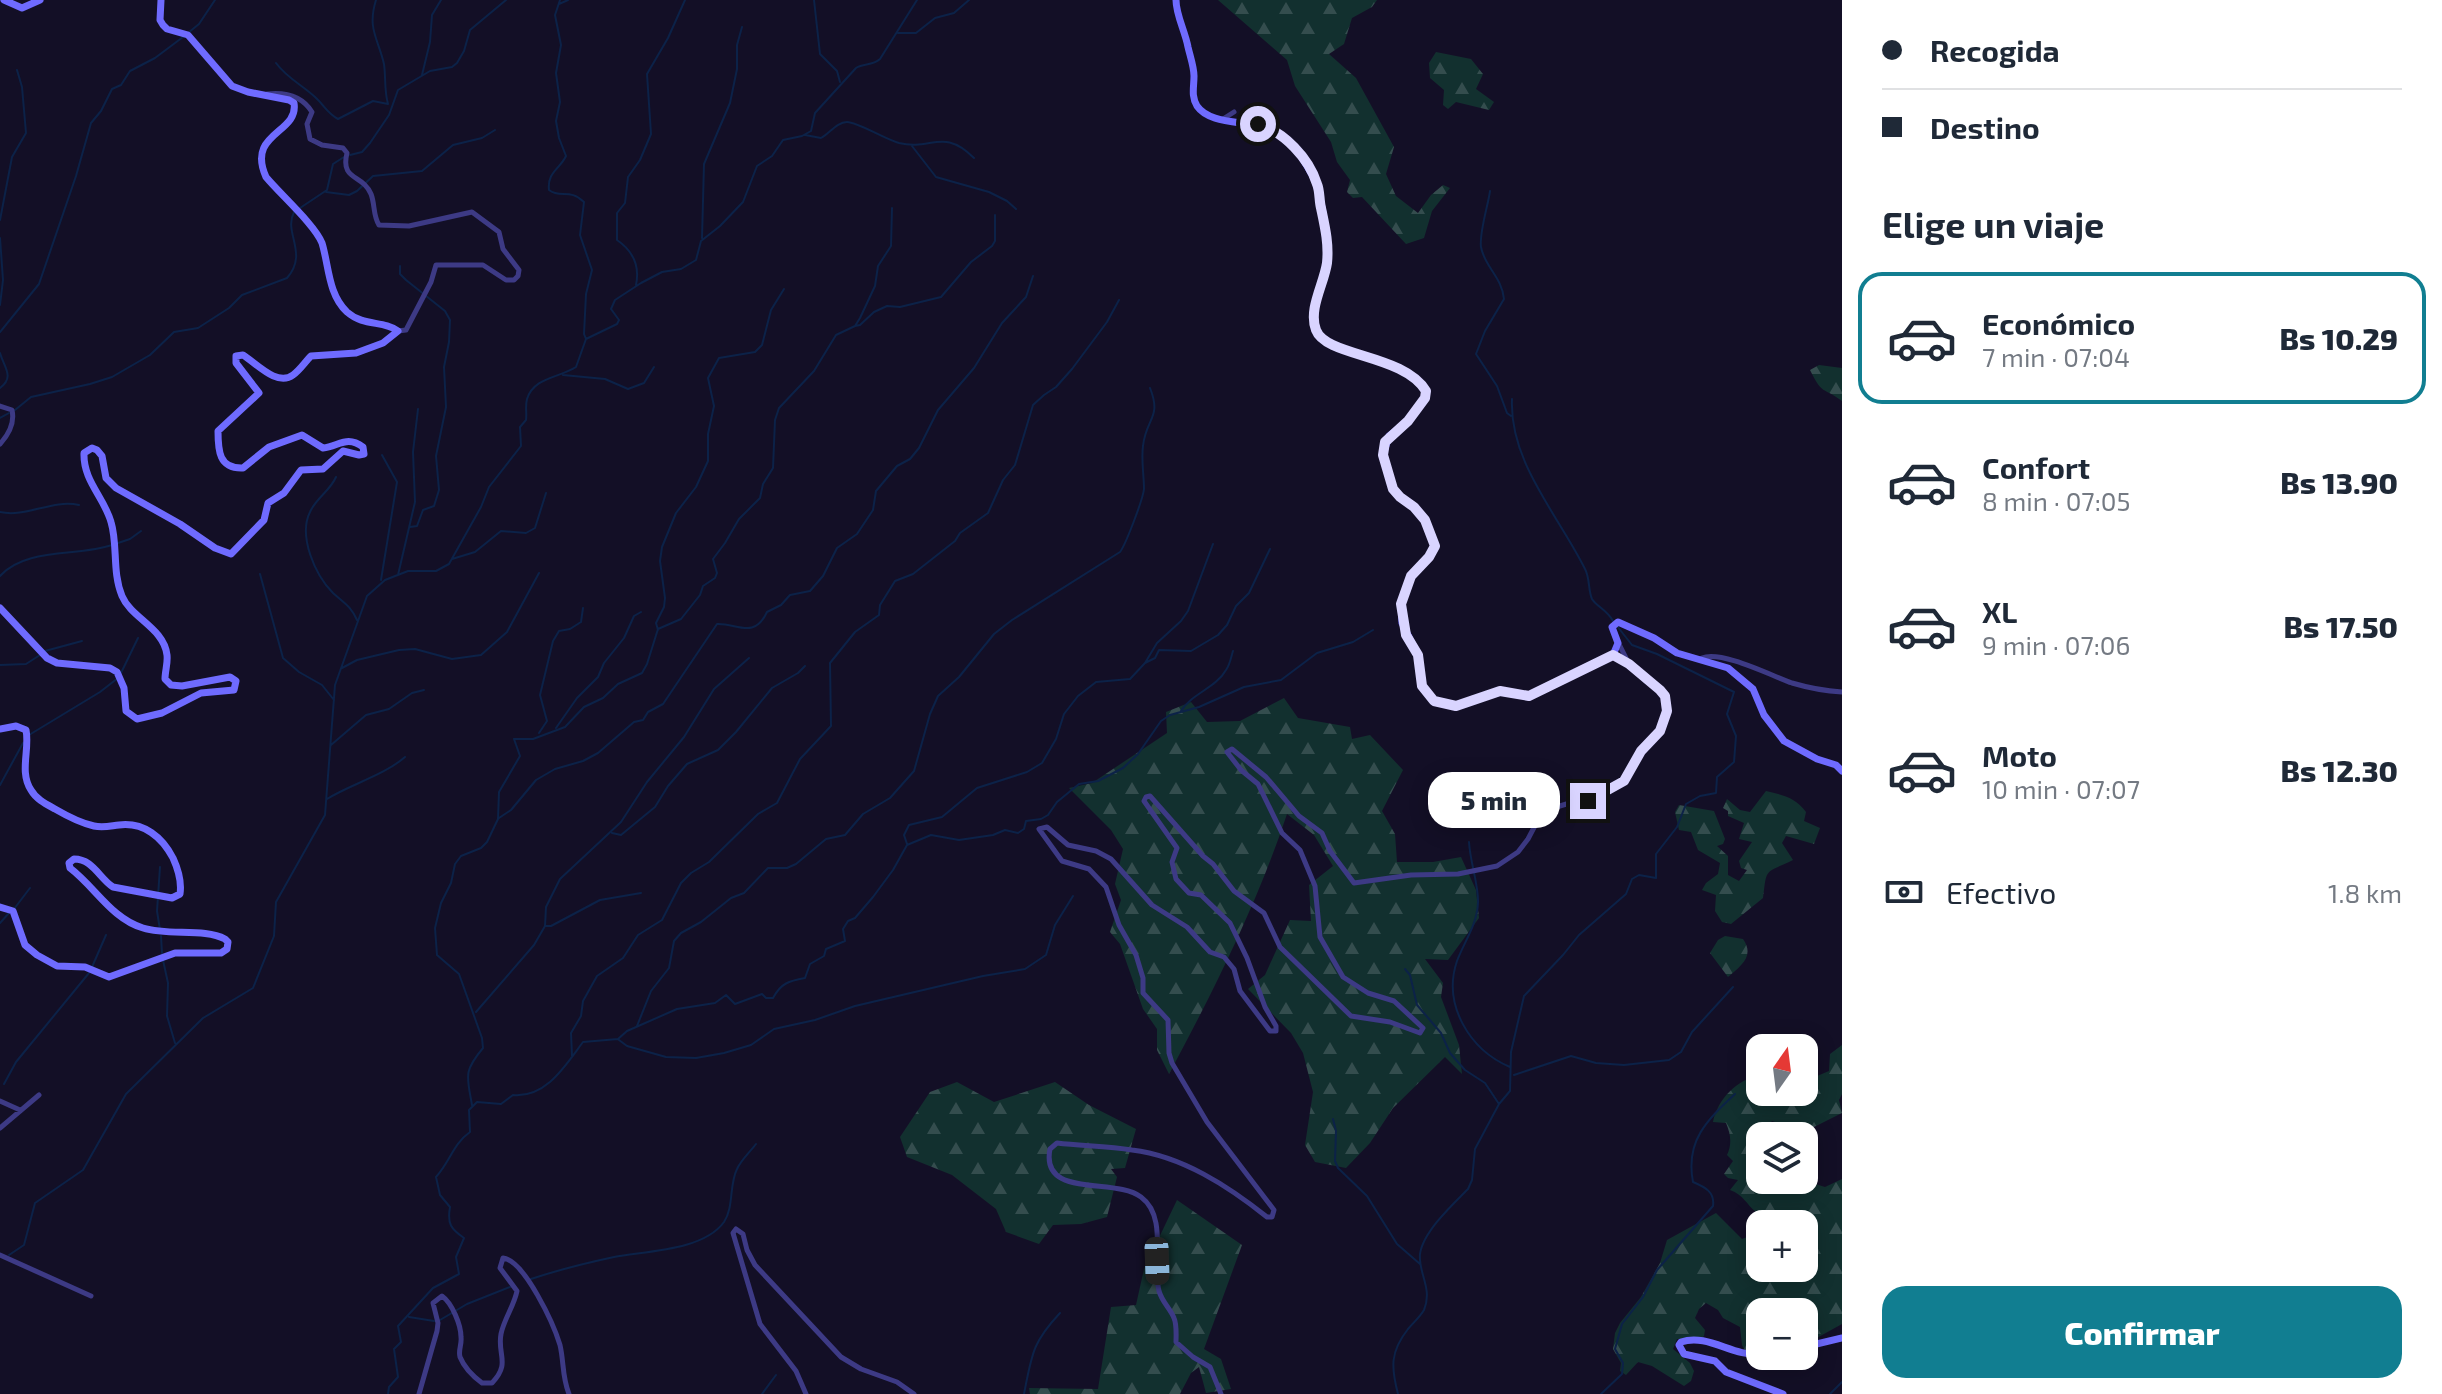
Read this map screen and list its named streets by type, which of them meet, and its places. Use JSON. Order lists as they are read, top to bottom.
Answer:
{
  "north": "top",
  "page": {
    "banner": ["Recogida", "Destino"],
    "heading": "Elige un viaje",
    "list": [
      {
        "name": "Económico",
        "note": "7 min · 07:04",
        "value": "Bs 10.29"
      },
      {
        "name": "Confort",
        "note": "8 min · 07:05",
        "value": "Bs 13.90"
      },
      {
        "name": "XL",
        "note": "9 min · 07:06",
        "value": "Bs 17.50"
      },
      {
        "name": "Moto",
        "note": "10 min · 07:07",
        "value": "Bs 12.30"
      }
    ],
    "bubble": "5 min",
    "pay": ["Efectivo", "1.8 km"],
    "map_buttons": ["+", "−"],
    "buttons": "Confirmar"
  }
}
